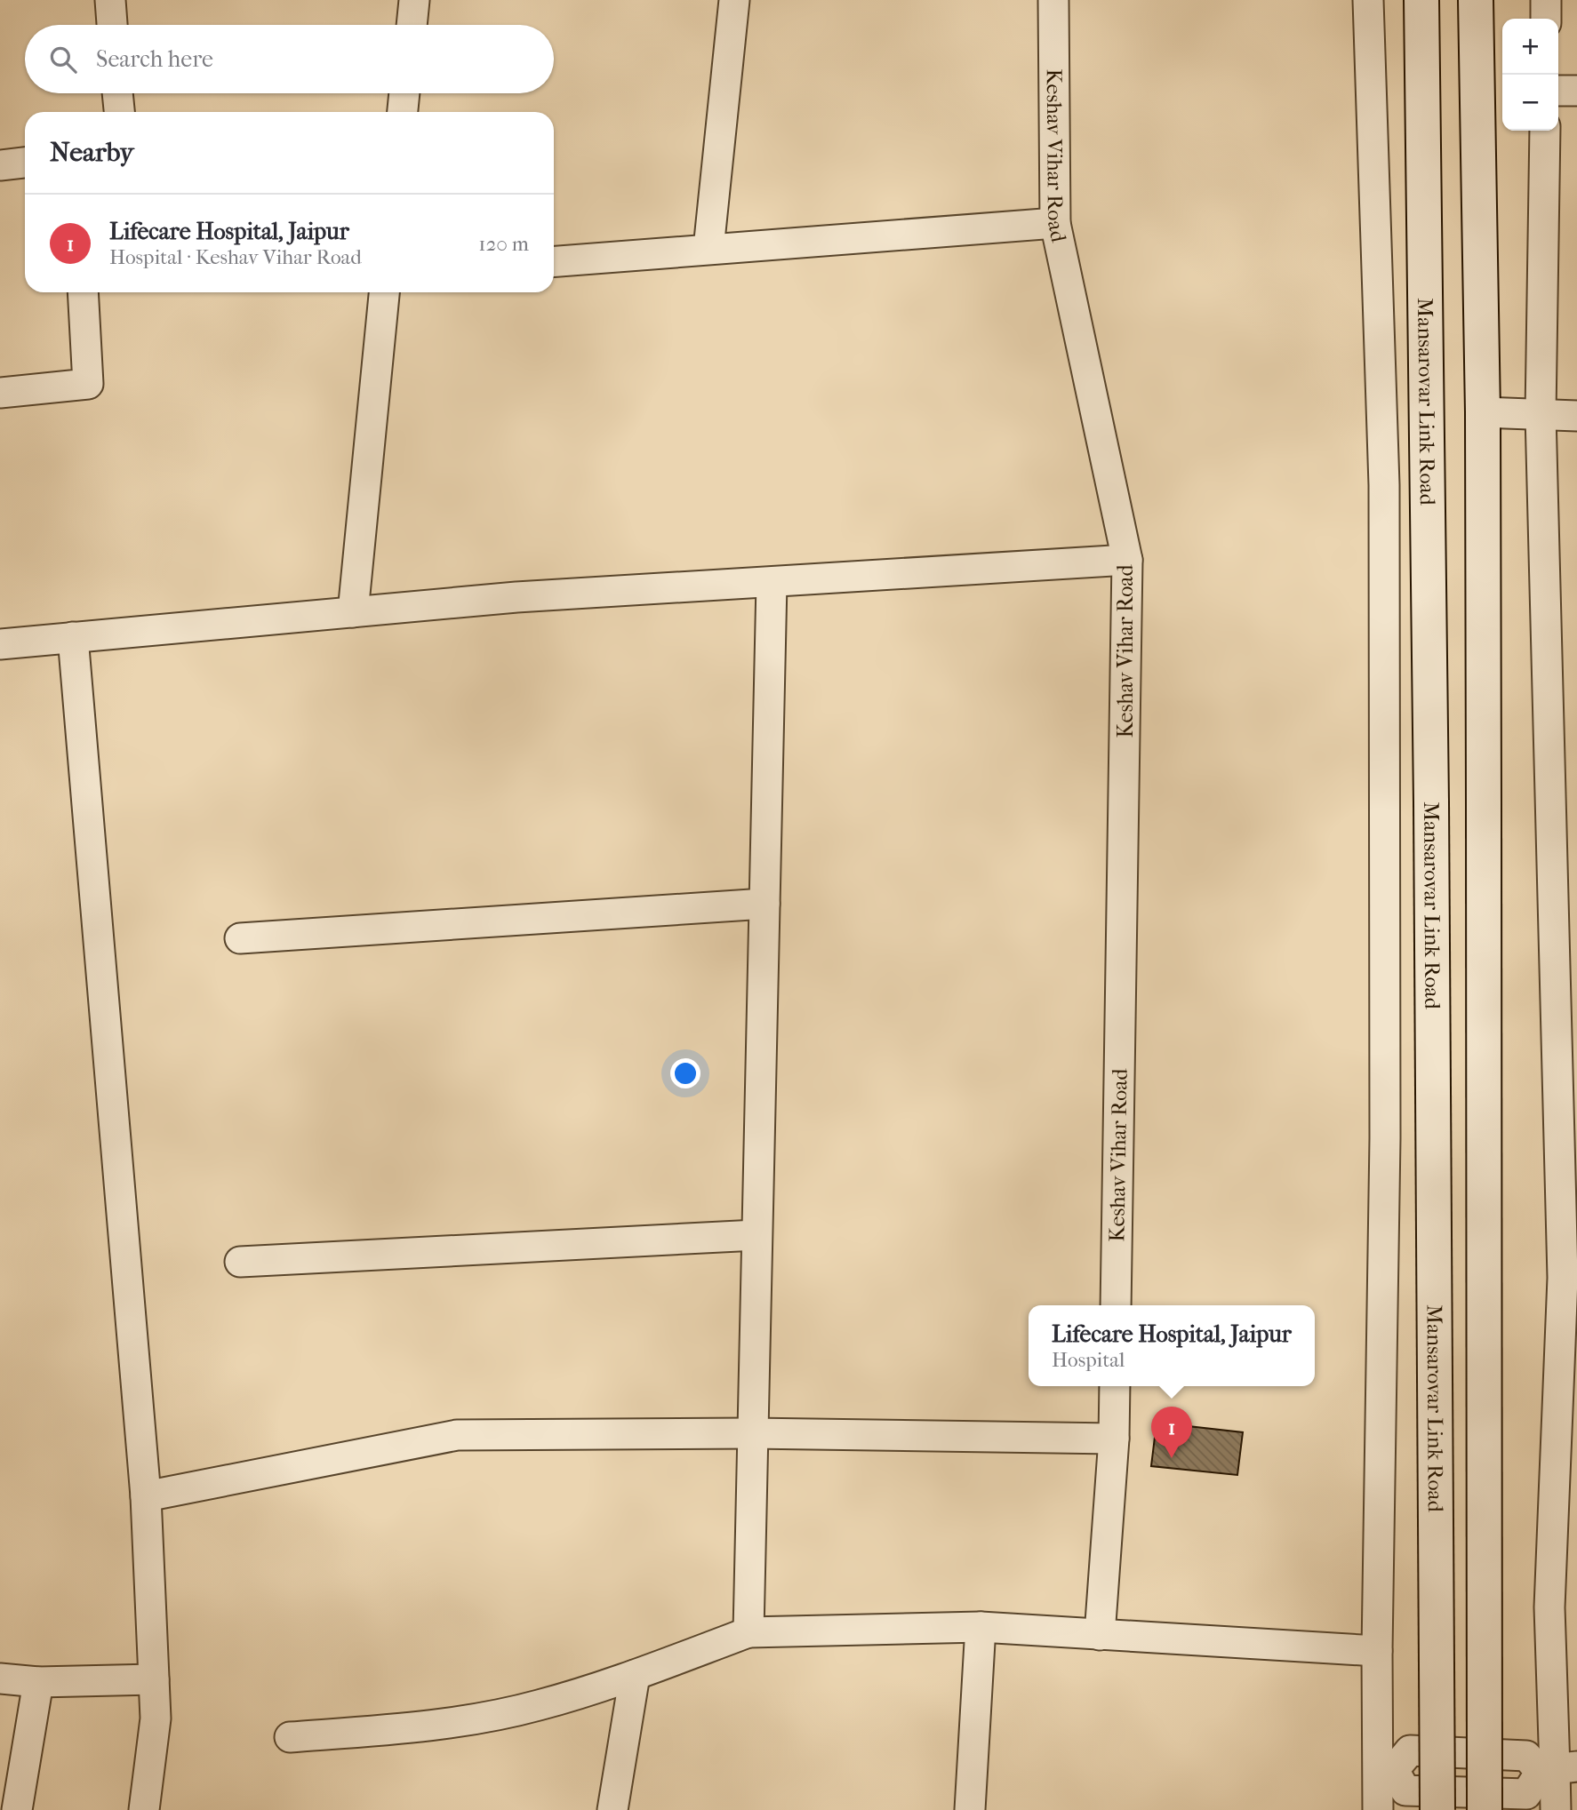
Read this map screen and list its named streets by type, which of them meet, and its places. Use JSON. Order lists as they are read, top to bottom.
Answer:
{
  "streets": {
    "street": ["Keshav Vihar Road", "Mansarovar Link Road"]
  },
  "page": {
    "map_buttons": ["+", "−"],
    "search": "Search here",
    "heading": "Nearby",
    "list": [
      {
        "mark": "1",
        "name": "Lifecare Hospital, Jaipur",
        "note": "Hospital · Keshav Vihar Road",
        "value": "120 m"
      }
    ],
    "popup": ["Lifecare Hospital, Jaipur", "Hospital"],
    "pins": "1"
  }
}
